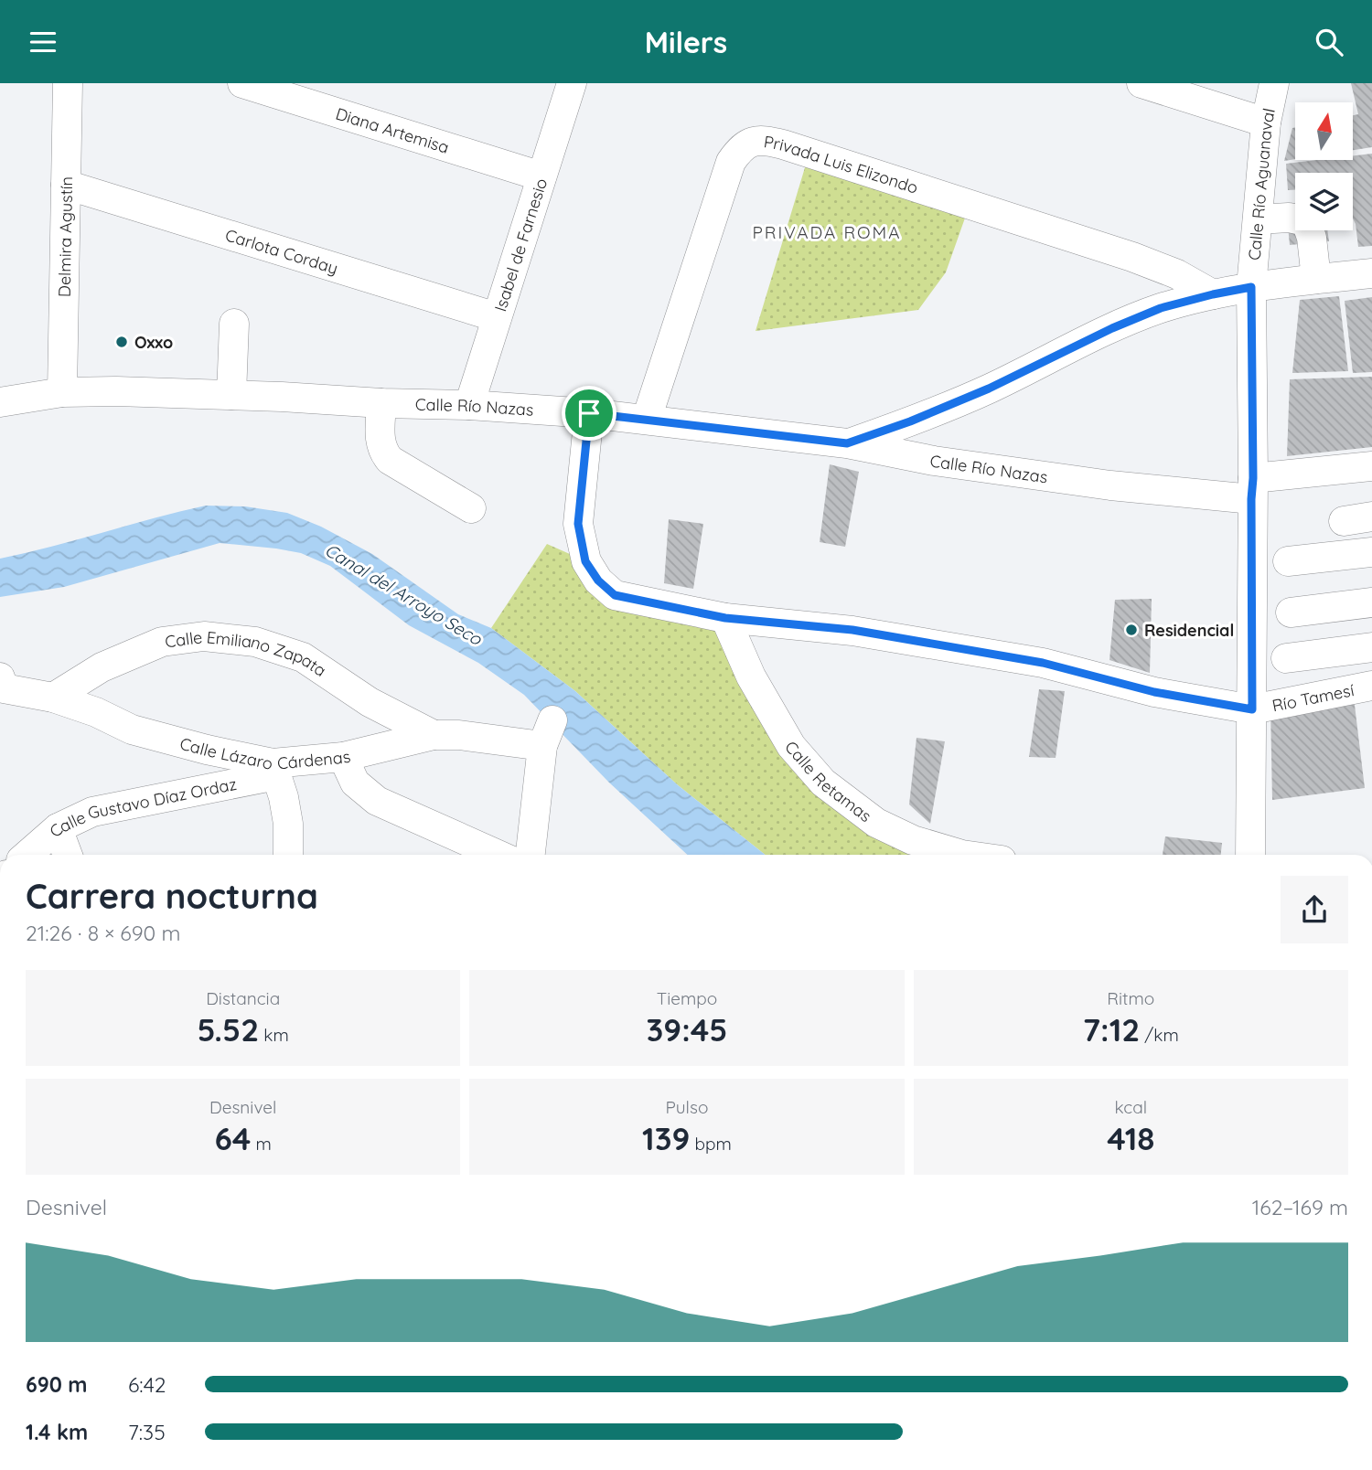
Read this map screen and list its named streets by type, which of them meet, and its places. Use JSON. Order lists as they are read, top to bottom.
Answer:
{
  "streets": {
    "street": [
      "Diana Artemisa",
      "Privada Luis Elizondo",
      "Calle Río Aguanaval",
      "Delmira Agustín",
      "Isabel de Farnesio",
      "Carlota Corday",
      "Calle Río Nazas",
      "Calle Emiliano Zapata",
      "Río Tamesí",
      "Calle Lázaro Cárdenas",
      "Calle Retamas",
      "Calle Gustavo Díaz Ordaz"
    ]
  },
  "crossings": [
    ["Diana Artemisa", "Isabel de Farnesio"],
    ["Privada Luis Elizondo", "Calle Río Nazas"],
    ["Calle Río Aguanaval", "Calle Río Nazas"],
    ["Calle Río Aguanaval", "Río Tamesí"],
    ["Delmira Agustín", "Carlota Corday"],
    ["Delmira Agustín", "Calle Río Nazas"],
    ["Isabel de Farnesio", "Carlota Corday"],
    ["Isabel de Farnesio", "Calle Río Nazas"],
    ["Calle Río Nazas", "Río Tamesí"],
    ["Calle Emiliano Zapata", "Calle Lázaro Cárdenas"],
    ["Río Tamesí", "Calle Retamas"],
    ["Calle Lázaro Cárdenas", "Calle Gustavo Díaz Ordaz"]
  ],
  "districts": ["PRIVADA ROMA"],
  "water": ["Canal del Arroyo Seco"],
  "places": ["Oxxo", "Residencial"],
  "north": "top",
  "page": {
    "header": "Milers",
    "heading": ["Carrera nocturna", "21:26 · 8 × 690 m"],
    "stats": [
      ["Distancia", "5.52 km"],
      ["Tiempo", "39:45"],
      ["Ritmo", "7:12 /km"],
      ["Desnivel", "64 m"],
      ["Pulso", "139 bpm"],
      ["kcal", "418"]
    ],
    "chart": ["Desnivel", "162–169 m"],
    "list": [
      {
        "name": "690 m",
        "note": "6:42"
      },
      {
        "name": "1.4 km",
        "note": "7:35"
      }
    ]
  }
}
